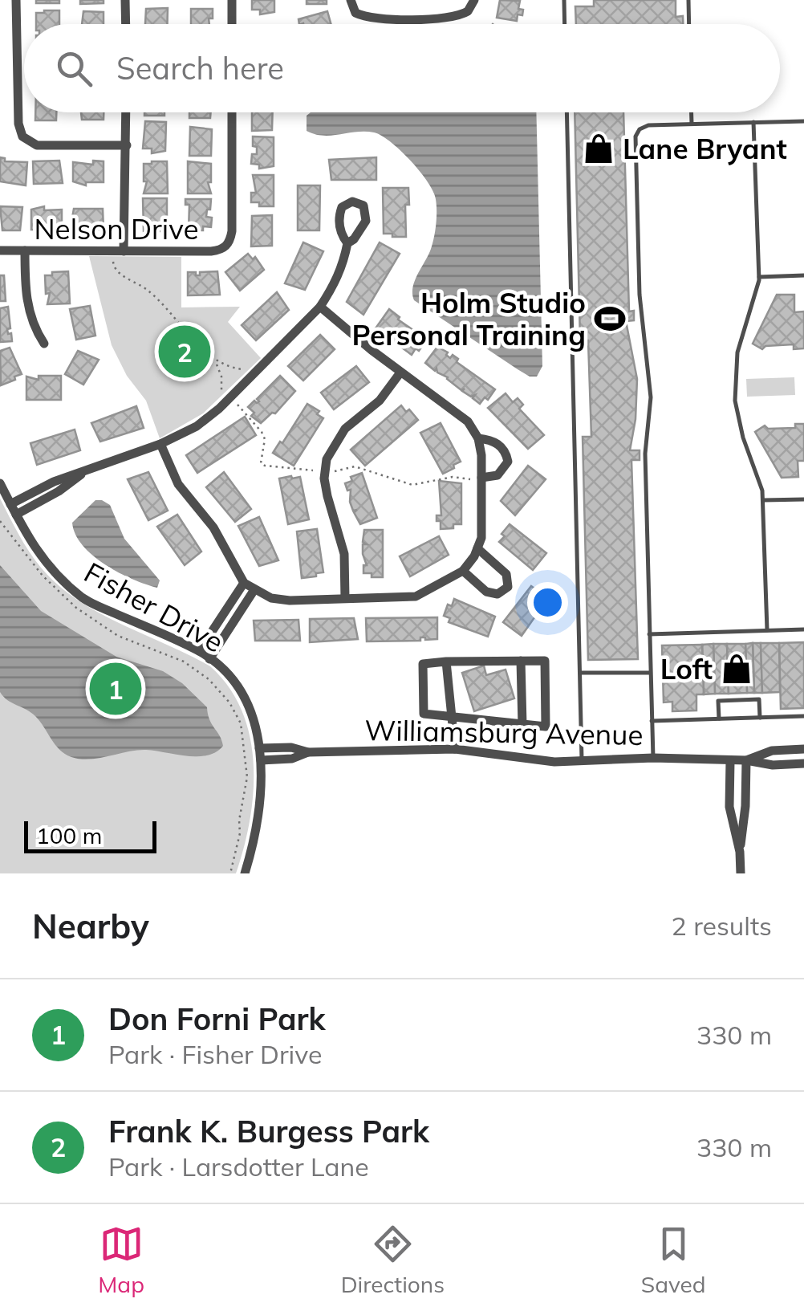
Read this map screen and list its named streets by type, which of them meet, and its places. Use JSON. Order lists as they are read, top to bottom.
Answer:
{
  "streets": {
    "street": ["Nelson Drive", "Fisher Drive", "Williamsburg Avenue"]
  },
  "crossings": [
    ["Fisher Drive", "Williamsburg Avenue"]
  ],
  "places": {
    "shop": ["Lane Bryant", "Loft"],
    "sports": ["Holm Studio Personal Training"]
  },
  "scale_bar": "100 m",
  "page": {
    "search": "Search here",
    "pins": ["2", "1"],
    "scale": "100 m",
    "heading": ["Nearby", "2 results"],
    "list": [
      {
        "mark": "1",
        "name": "Don Forni Park",
        "note": "Park · Fisher Drive",
        "value": "330 m"
      },
      {
        "mark": "2",
        "name": "Frank K. Burgess Park",
        "note": "Park · Larsdotter Lane",
        "value": "330 m"
      }
    ],
    "nav": ["Map", "Directions", "Saved"]
  }
}
